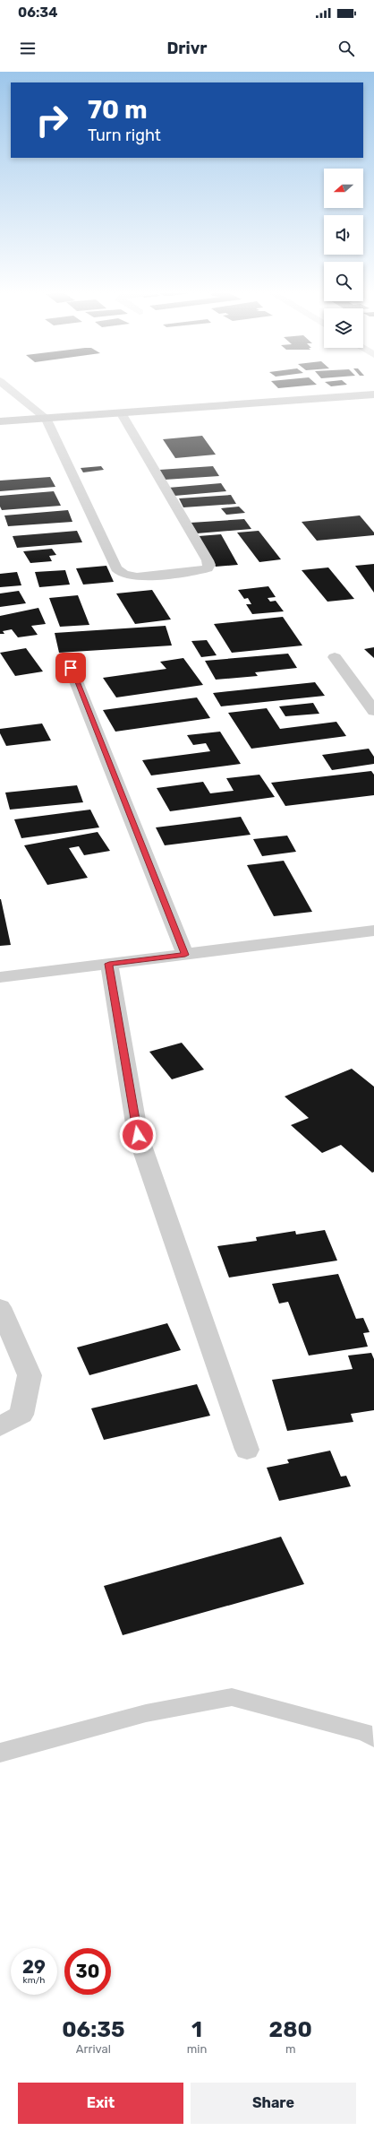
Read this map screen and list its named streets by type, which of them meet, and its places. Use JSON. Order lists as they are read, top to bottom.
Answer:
{
  "north": "left",
  "page": {
    "status": "06:34",
    "header": "Drivr",
    "turn": ["70 m", "Turn right"],
    "speed": "29 km/h",
    "limit": "30",
    "eta": [
      "06:35",
      "Arrival",
      "1",
      "min",
      "280",
      "m"
    ],
    "buttons": ["Exit", "Share"]
  }
}
